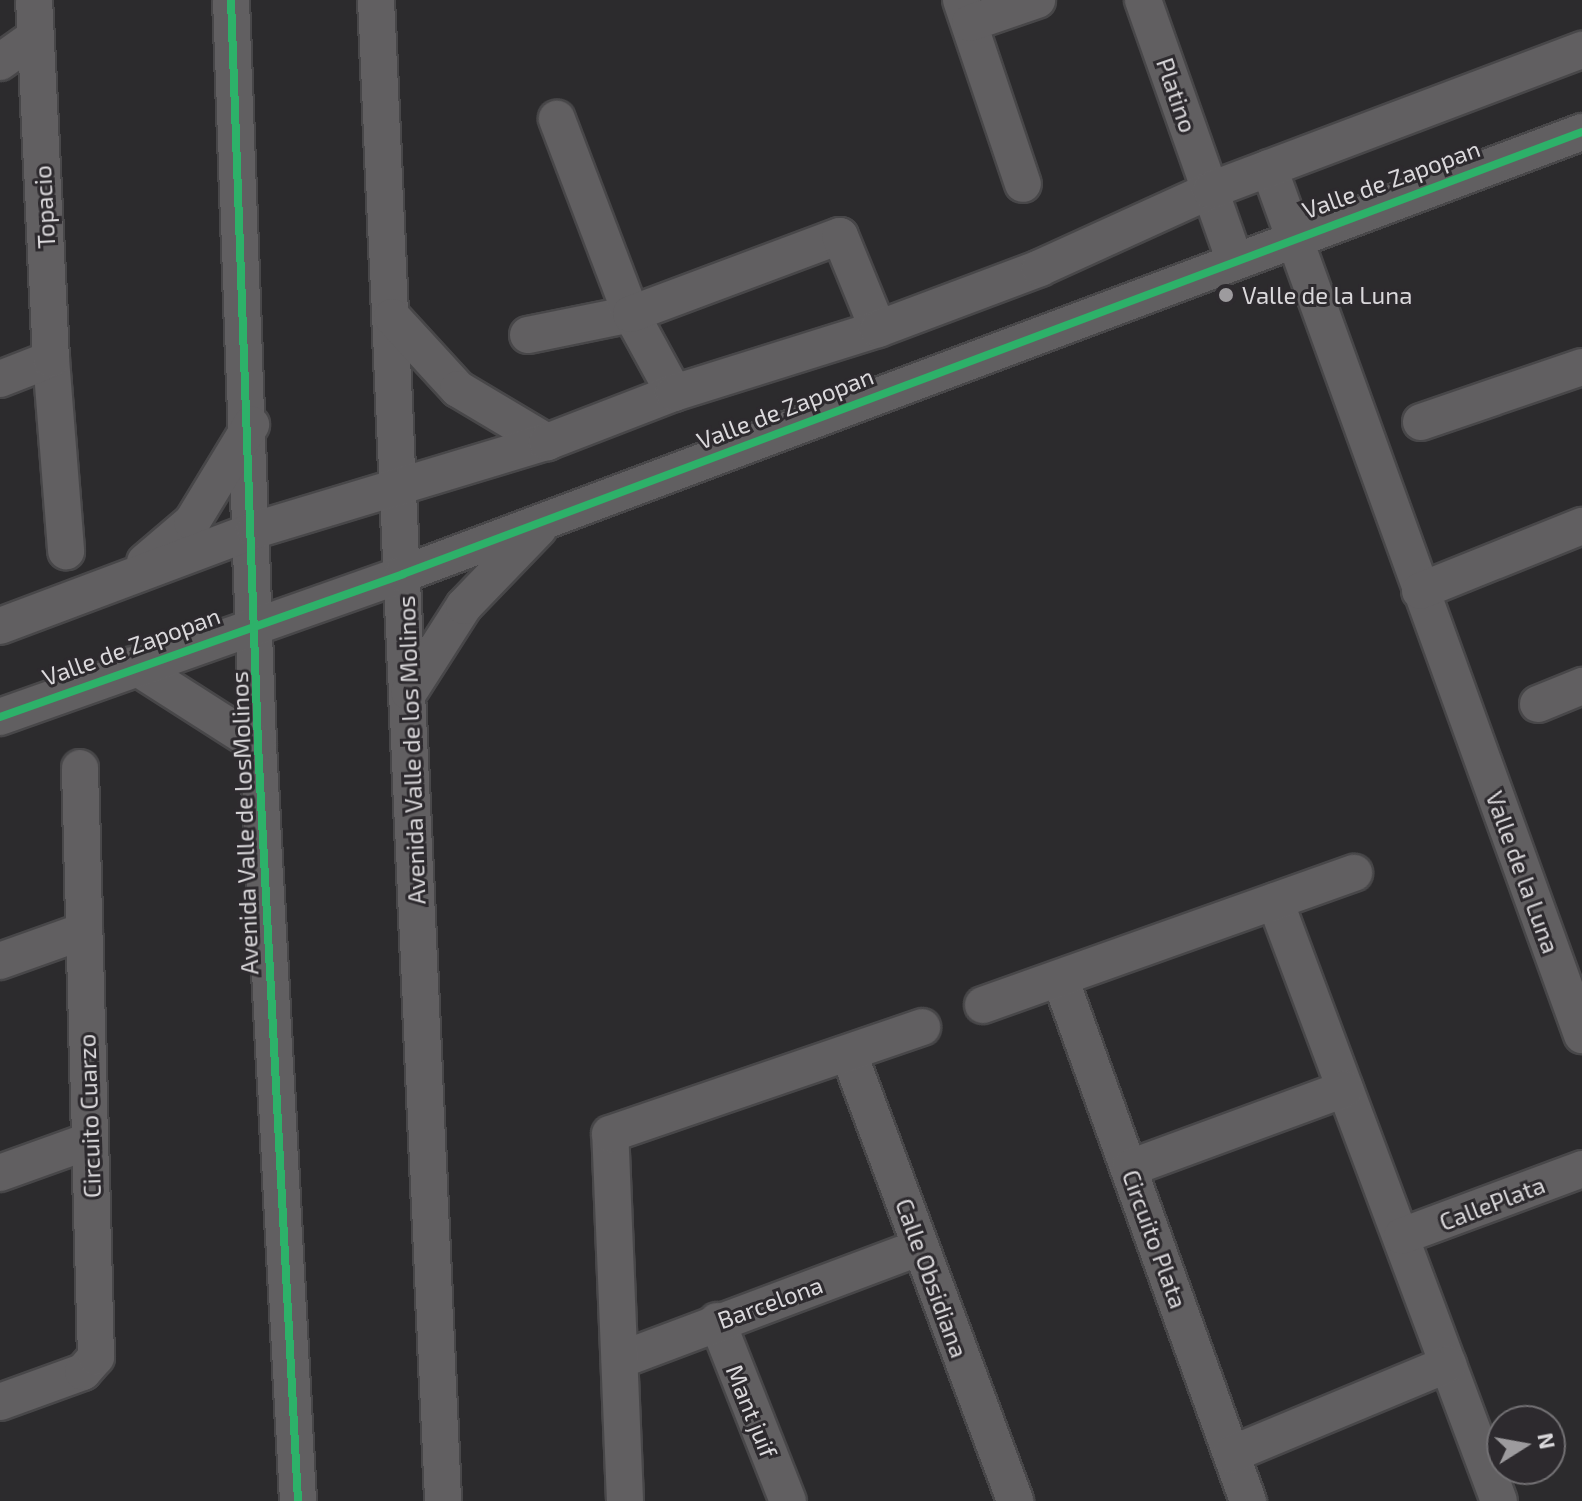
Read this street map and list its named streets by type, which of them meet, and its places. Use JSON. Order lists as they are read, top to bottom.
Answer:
{
  "streets": {
    "street": [
      "Platino",
      "Valle de Zapopan",
      "Topacio",
      "Avenida Valle de los Molinos",
      "Avenida Valle de losMolinos",
      "Valle de la Luna",
      "Circuito Cuarzo",
      "CallePlata",
      "Circuito Plata",
      "Calle Obsidiana",
      "Barcelona",
      "Mant juif"
    ]
  },
  "crossings": [
    ["Platino", "Valle de Zapopan"],
    ["Valle de Zapopan", "Avenida Valle de los Molinos"],
    ["Valle de Zapopan", "Avenida Valle de losMolinos"],
    ["Valle de Zapopan", "Valle de la Luna"],
    ["Calle Obsidiana", "Barcelona"],
    ["Barcelona", "Mant juif"]
  ],
  "places": ["Valle de la Luna"],
  "north": "right"
}
